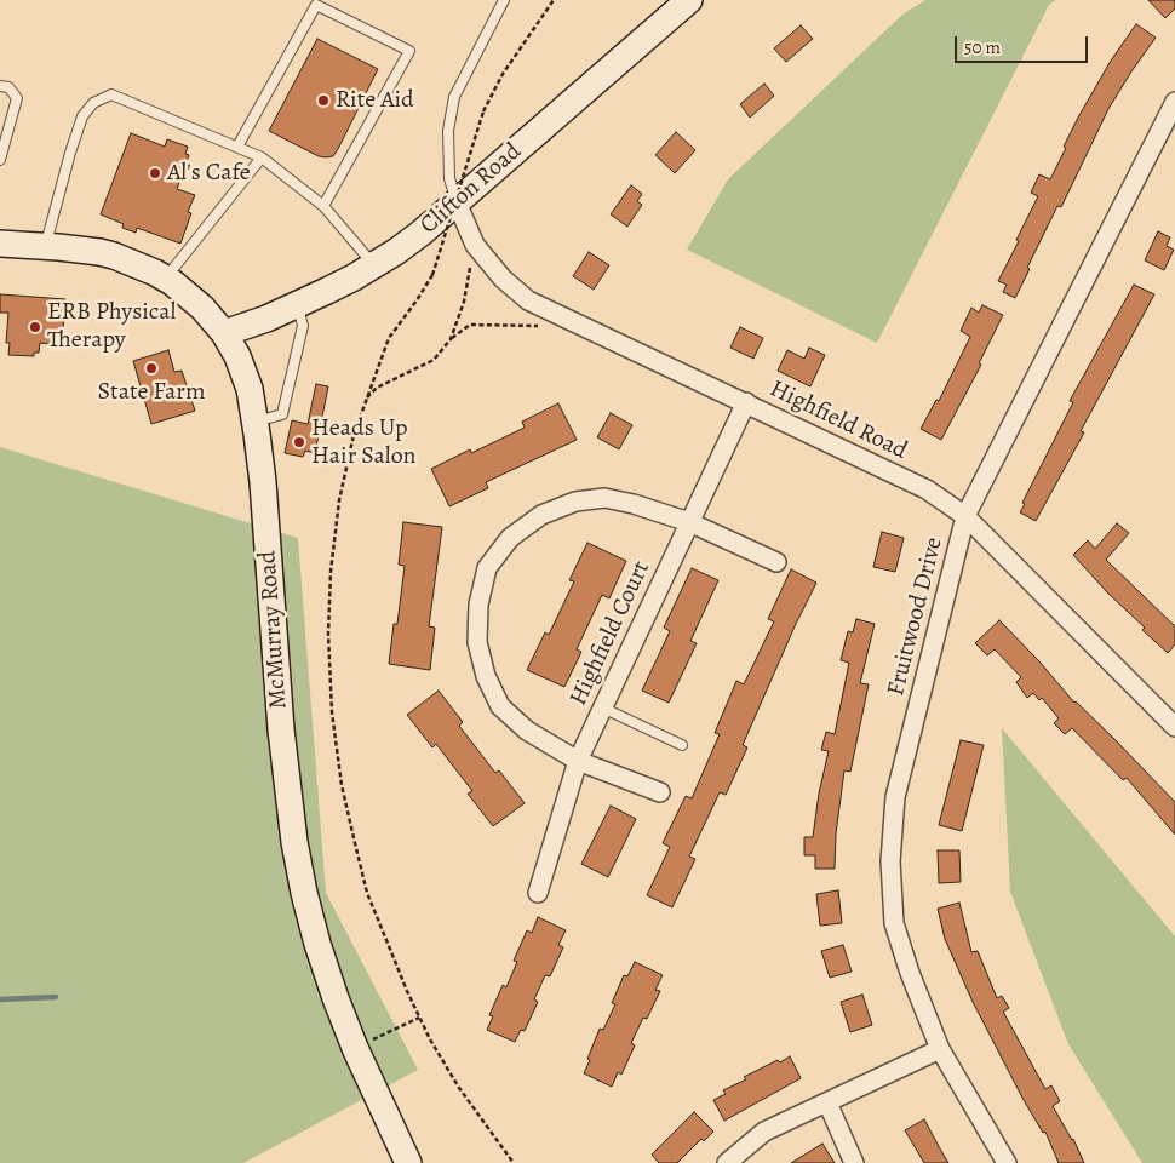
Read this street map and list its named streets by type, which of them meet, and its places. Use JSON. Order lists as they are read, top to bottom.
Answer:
{
  "streets": {
    "street": [
      "Clifton Road",
      "Highfield Road",
      "Fruitwood Drive",
      "McMurray Road",
      "Highfield Court"
    ]
  },
  "crossings": [
    ["Clifton Road", "Highfield Road"],
    ["Clifton Road", "McMurray Road"],
    ["Highfield Road", "Fruitwood Drive"],
    ["Highfield Road", "Highfield Court"]
  ],
  "places": [
    "Rite Aid",
    "Al's Cafe",
    "ERB Physical Therapy",
    "State Farm",
    "Heads Up Hair Salon"
  ],
  "scale_bar": "50 m"
}
